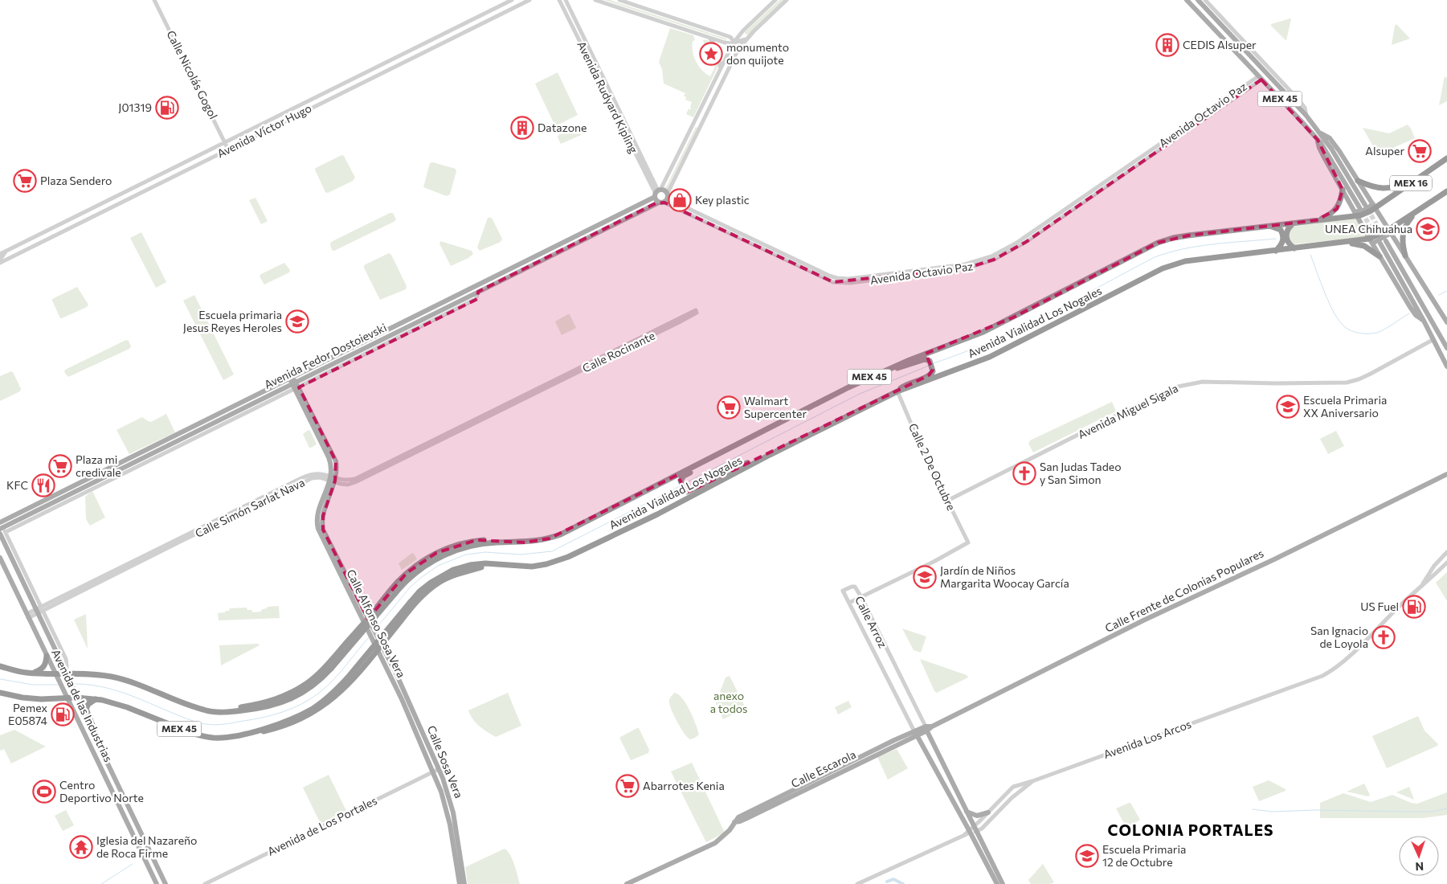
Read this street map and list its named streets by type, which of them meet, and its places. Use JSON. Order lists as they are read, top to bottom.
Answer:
{
  "streets": {
    "highway": ["MEX 45", "MEX 16", "Avenida Vialidad Los Nogales"],
    "main road": [
      "Avenida Fedor Dostoievski",
      "Calle Frente de Colonias Populares",
      "Calle Arroz",
      "Calle Alfonso Sosa Vera",
      "Avenida de las Industrias",
      "Calle Sosa Vera",
      "Calle Escarola"
    ],
    "street": [
      "Calle Nicolás Gogol",
      "Avenida Rudyard Kipling",
      "Avenida Octavio Paz",
      "Avenida Víctor Hugo",
      "Calle Rocinante",
      "Avenida Miguel Sigala",
      "Calle 2 De Octubre",
      "Calle Simón Sarlat Nava",
      "Avenida Los Arcos",
      "Avenida de Los Portales"
    ]
  },
  "crossings": [
    ["Calle Nicolás Gogol", "Avenida Víctor Hugo"],
    ["Avenida Rudyard Kipling", "Avenida Fedor Dostoievski"],
    ["MEX 45", "Avenida Octavio Paz"],
    ["MEX 45", "Avenida Vialidad Los Nogales"],
    ["MEX 45", "Avenida Miguel Sigala"],
    ["Avenida Octavio Paz", "Avenida Fedor Dostoievski"],
    ["MEX 16", "Avenida Vialidad Los Nogales"],
    ["Avenida Vialidad Los Nogales", "Calle 2 De Octubre"],
    ["Avenida Vialidad Los Nogales", "Avenida de las Industrias"],
    ["Calle Rocinante", "Calle Simón Sarlat Nava"],
    ["Avenida Fedor Dostoievski", "Calle Alfonso Sosa Vera"],
    ["Avenida Fedor Dostoievski", "Avenida de las Industrias"],
    ["Avenida Miguel Sigala", "Calle 2 De Octubre"],
    ["Calle 2 De Octubre", "Calle Arroz"],
    ["Calle Simón Sarlat Nava", "Calle Alfonso Sosa Vera"],
    ["Calle Simón Sarlat Nava", "Avenida de las Industrias"],
    ["Calle Frente de Colonias Populares", "Calle Arroz"],
    ["Calle Frente de Colonias Populares", "Calle Escarola"],
    ["Calle Arroz", "Avenida Los Arcos"],
    ["Calle Arroz", "Calle Escarola"],
    ["Calle Alfonso Sosa Vera", "Calle Sosa Vera"],
    ["Calle Alfonso Sosa Vera", "Avenida de Los Portales"],
    ["Calle Sosa Vera", "Avenida de Los Portales"]
  ],
  "districts": ["COLONIA PORTALES"],
  "parks": ["anexo a todos"],
  "places": {
    "building": ["CEDIS Alsuper", "Datazone"],
    "place": ["monumento don quijote"],
    "fuel station": ["J01319", "US Fuel", "Pemex E05874"],
    "supermarket": [
      "Alsuper",
      "Plaza Sendero",
      "Walmart Supercenter",
      "Plaza mi credivale",
      "Abarrotes Kenia"
    ],
    "shop": ["Key plastic"],
    "school or university": [
      "UNEA Chihuahua",
      "Escuela primaria Jesus Reyes Heroles",
      "Escuela Primaria XX Aniversario",
      "Jardín de Niños Margarita Woocay García",
      "Escuela Primaria 12 de Octubre"
    ],
    "church": ["San Judas Tadeo y San Simon", "San Ignacio de Loyola"],
    "restaurant": ["KFC"],
    "sports": ["Centro Deportivo Norte"],
    "temple": ["Iglesia del Nazareño de Roca Firme"]
  },
  "north": "bottom"
}
